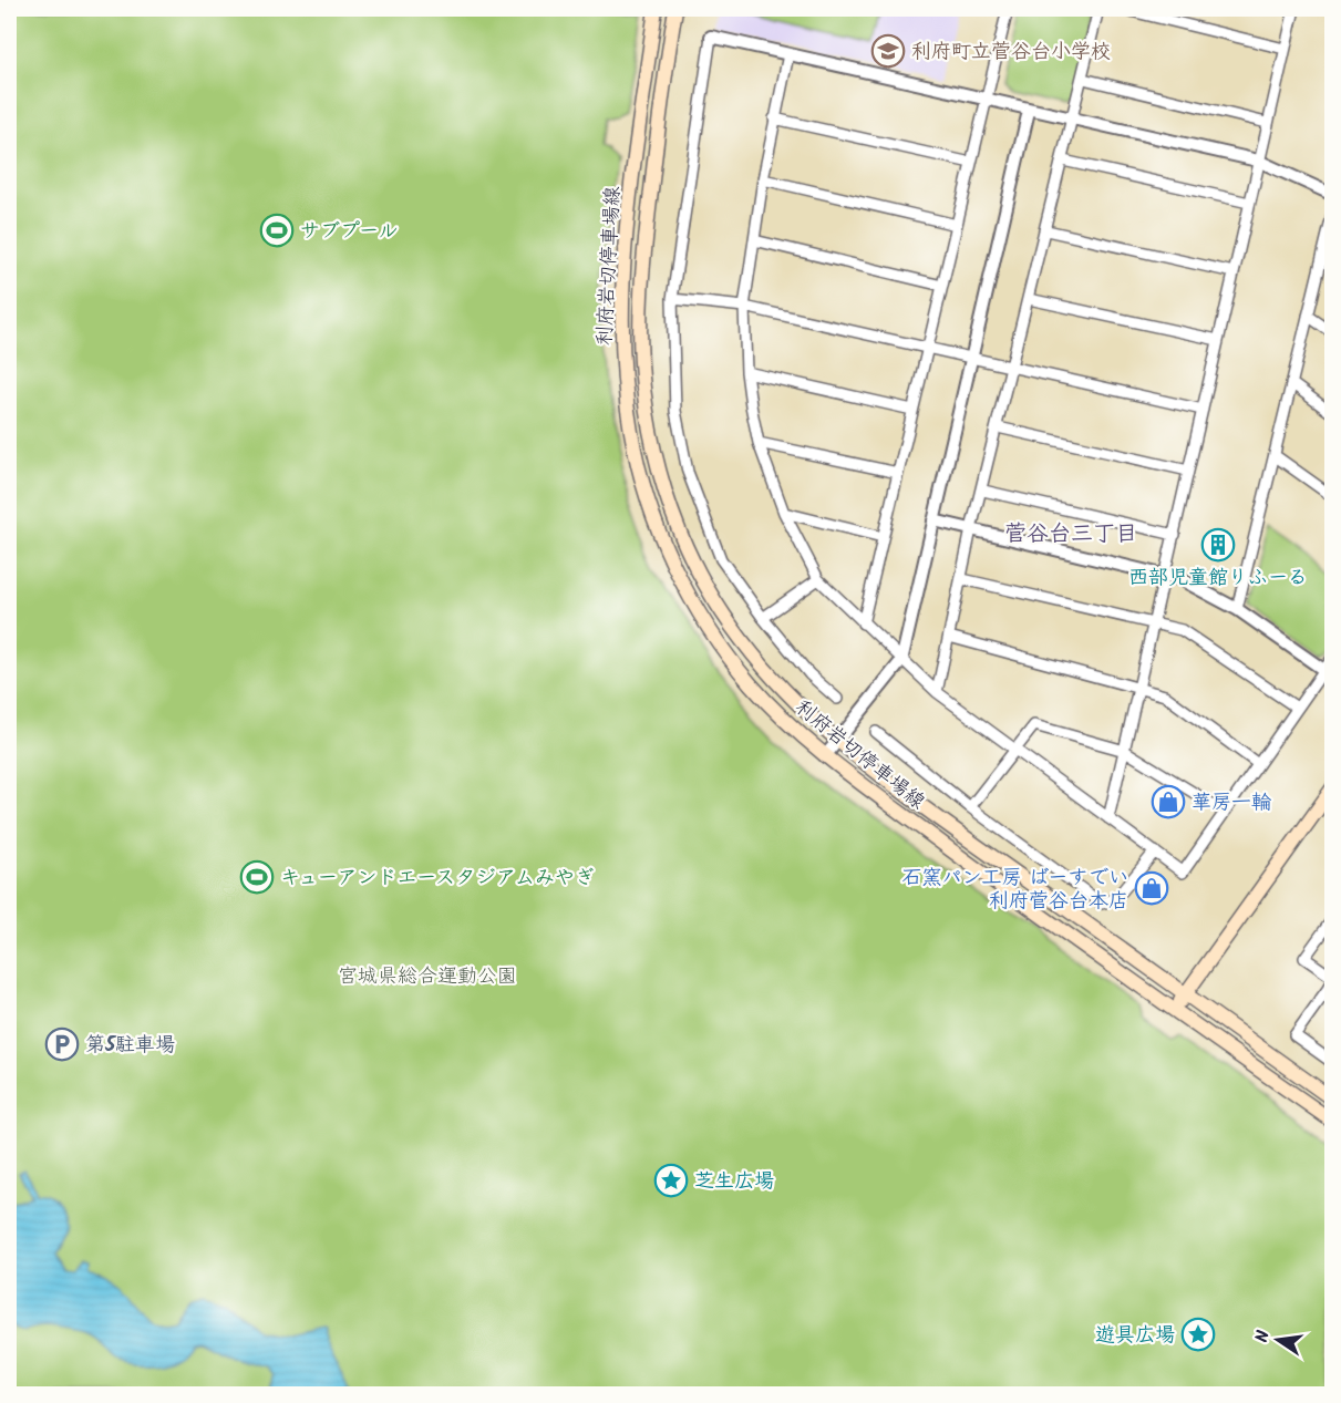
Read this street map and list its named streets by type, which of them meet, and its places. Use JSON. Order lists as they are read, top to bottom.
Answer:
{
  "streets": {
    "main road": ["利府岩切停車場線"]
  },
  "districts": ["菅谷台三丁目"],
  "parks": ["宮城県総合運動公園"],
  "places": {
    "school or university": ["利府町立菅谷台小学校"],
    "sports": ["サブプール", "キューアンドエースタジアムみやぎ"],
    "building": ["西部児童館りふーる"],
    "shop": ["華房一輪", "石窯パン工房 ばーすでい 利府菅谷台本店"],
    "parking": ["第5駐車場"],
    "place": ["芝生広場", "遊具広場"]
  },
  "north": "left"
}
